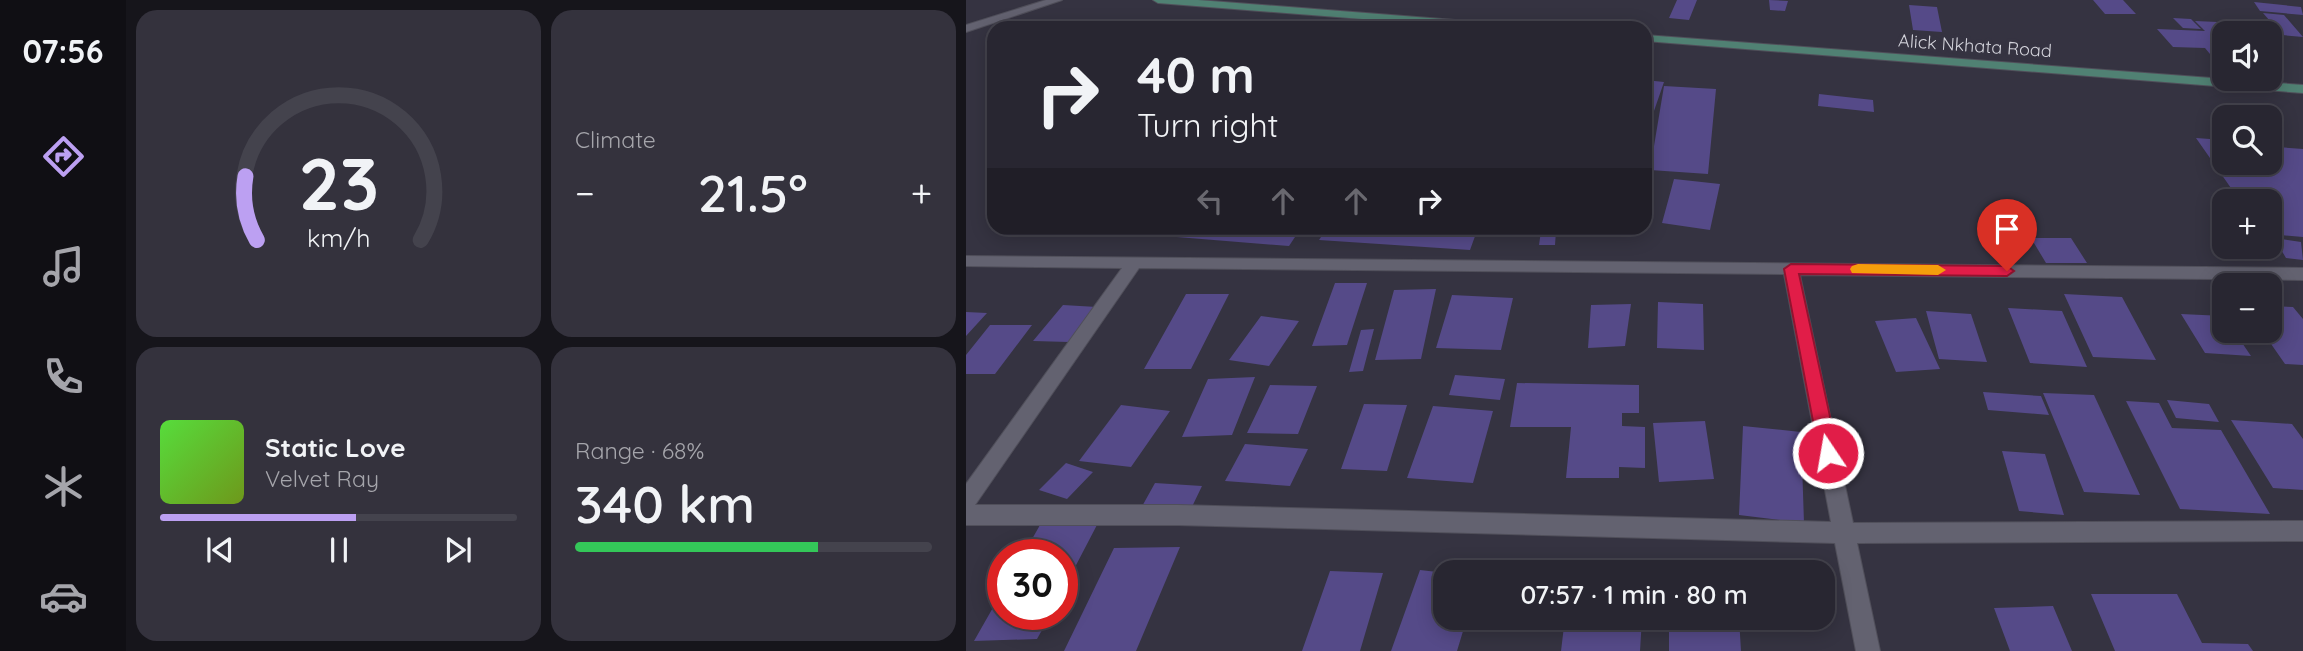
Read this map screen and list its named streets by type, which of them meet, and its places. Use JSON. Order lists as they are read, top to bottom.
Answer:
{
  "streets": {
    "main road": ["Alick Nkhata Road"]
  },
  "page": {
    "tabs": "07:56",
    "tile": [
      "Climate",
      ["Range · 68%", "340 km"]
    ],
    "map_buttons": ["+", "−"],
    "turn": ["40 m", "Turn right"],
    "heat": ["−", "21.5°", "+"],
    "song": ["Static Love", "Velvet Ray"],
    "limit": "30",
    "trip": "07:57 · 1 min · 80 m",
    "gauge": ["23", "km/h"]
  }
}
